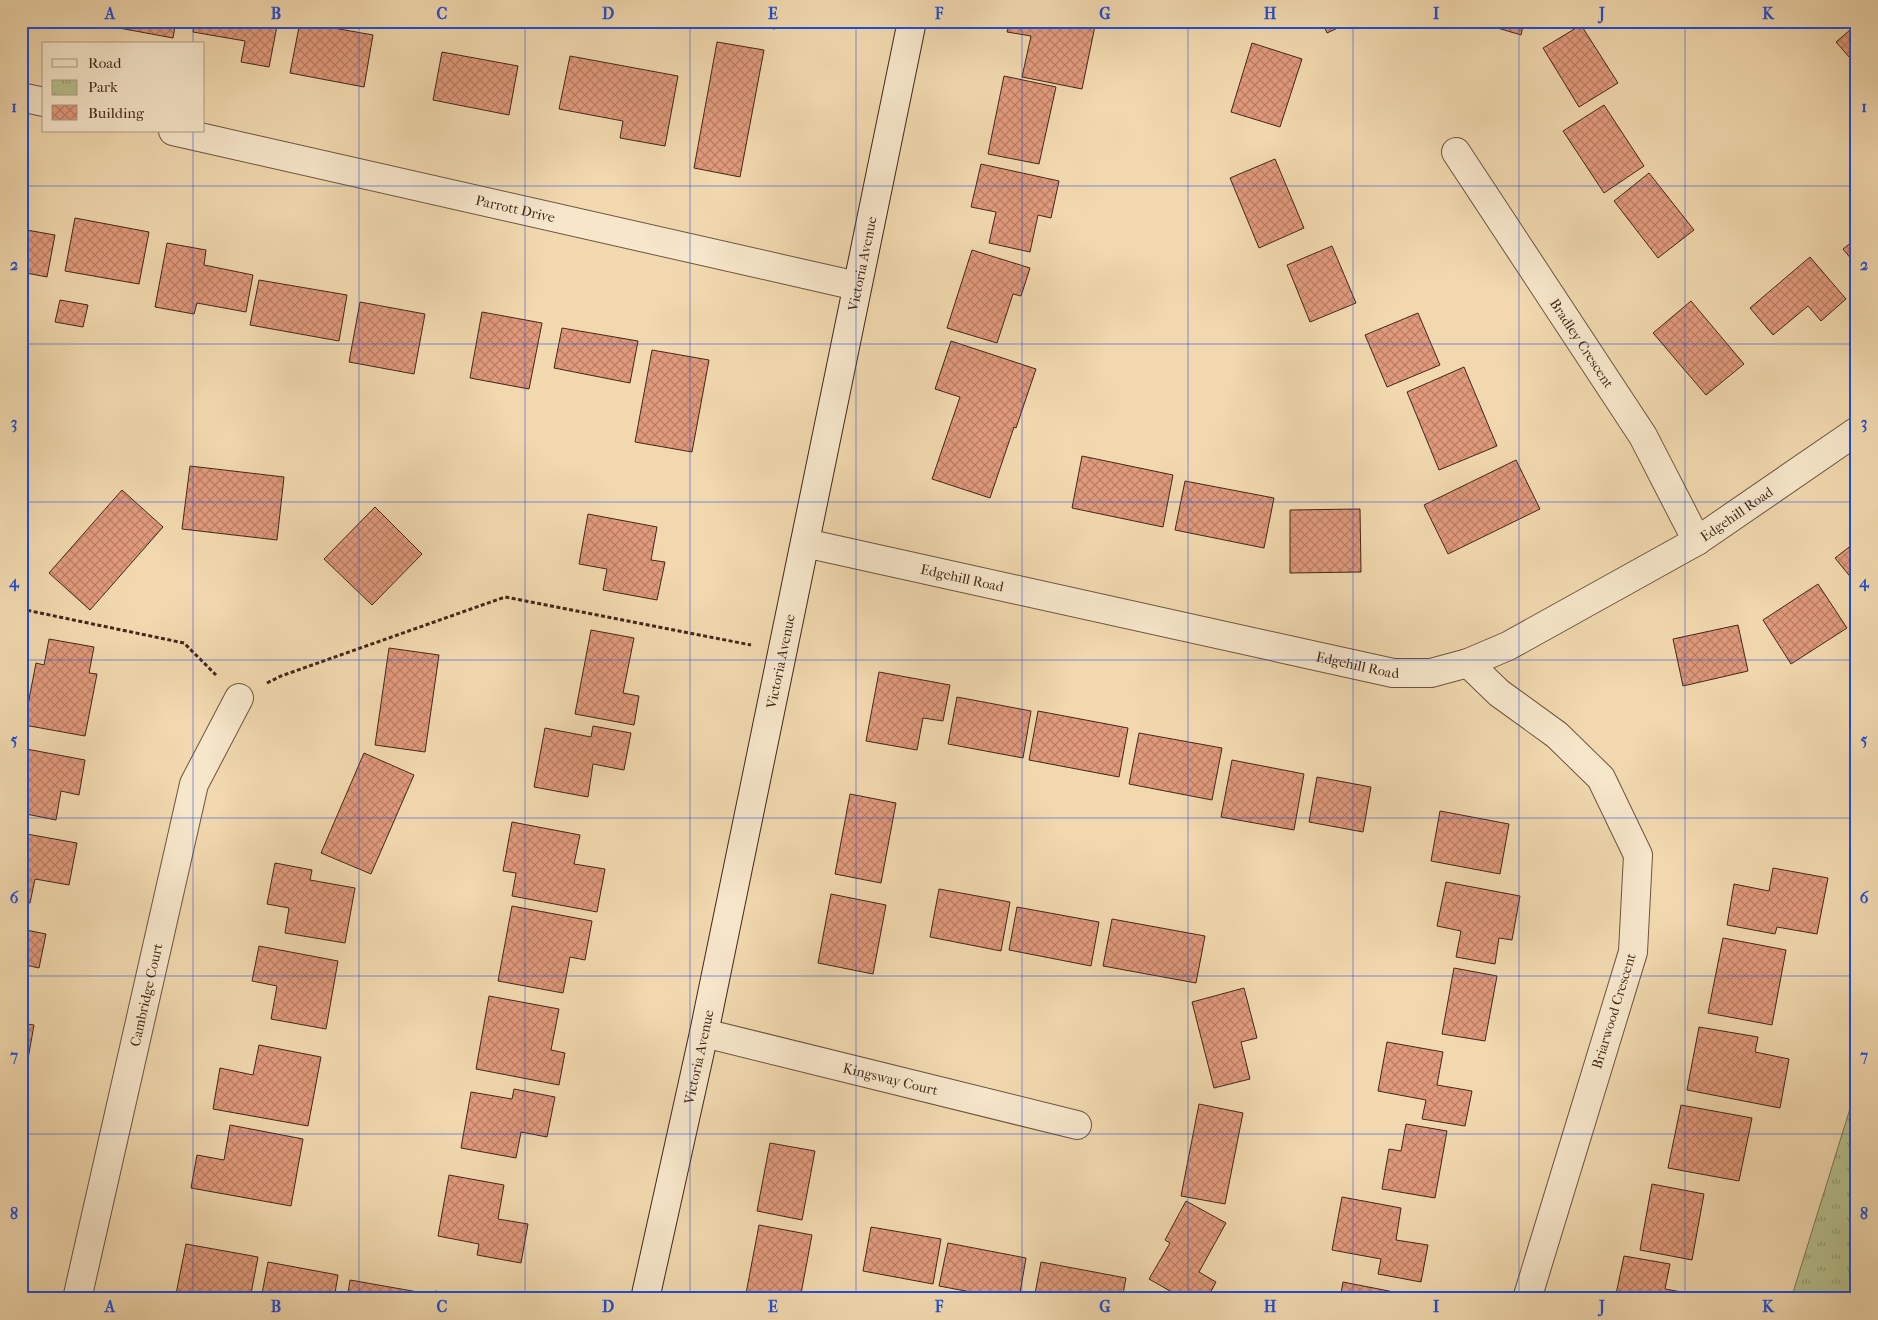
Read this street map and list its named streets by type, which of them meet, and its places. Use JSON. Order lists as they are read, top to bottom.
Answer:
{
  "streets": {
    "street": [
      "Parrott Drive",
      "Victoria Avenue",
      "Bradley Crescent",
      "Edgehill Road",
      "Cambridge Court",
      "Briarwood Crescent",
      "Kingsway Court"
    ]
  },
  "crossings": [
    ["Parrott Drive", "Victoria Avenue"],
    ["Victoria Avenue", "Edgehill Road"],
    ["Victoria Avenue", "Kingsway Court"],
    ["Bradley Crescent", "Edgehill Road"],
    ["Edgehill Road", "Briarwood Crescent"]
  ],
  "legend": ["Road", "Park", "Building"],
  "grid": {
    "columns": [
      "A",
      "B",
      "C",
      "D",
      "E",
      "F",
      "G",
      "H",
      "I",
      "J",
      "K"
    ],
    "rows": [
      "1",
      "2",
      "3",
      "4",
      "5",
      "6",
      "7",
      "8"
    ]
  }
}
